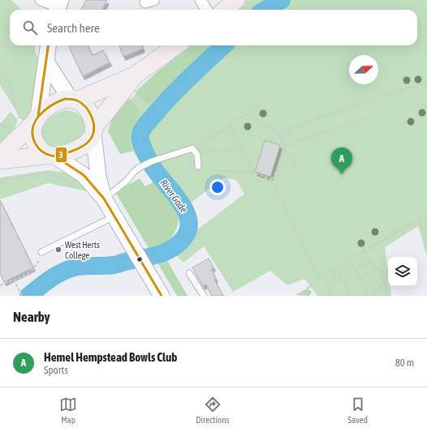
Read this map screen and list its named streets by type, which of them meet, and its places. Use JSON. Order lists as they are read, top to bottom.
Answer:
{
  "water": ["River Gade"],
  "places": ["West Herts College"],
  "lines": ["transit line 3"],
  "north": "right",
  "page": {
    "search": "Search here",
    "pins": "A",
    "heading": "Nearby",
    "list": [
      {
        "mark": "A",
        "name": "Hemel Hempstead Bowls Club",
        "note": "Sports",
        "value": "80 m"
      }
    ],
    "nav": ["Map", "Directions", "Saved"]
  }
}
